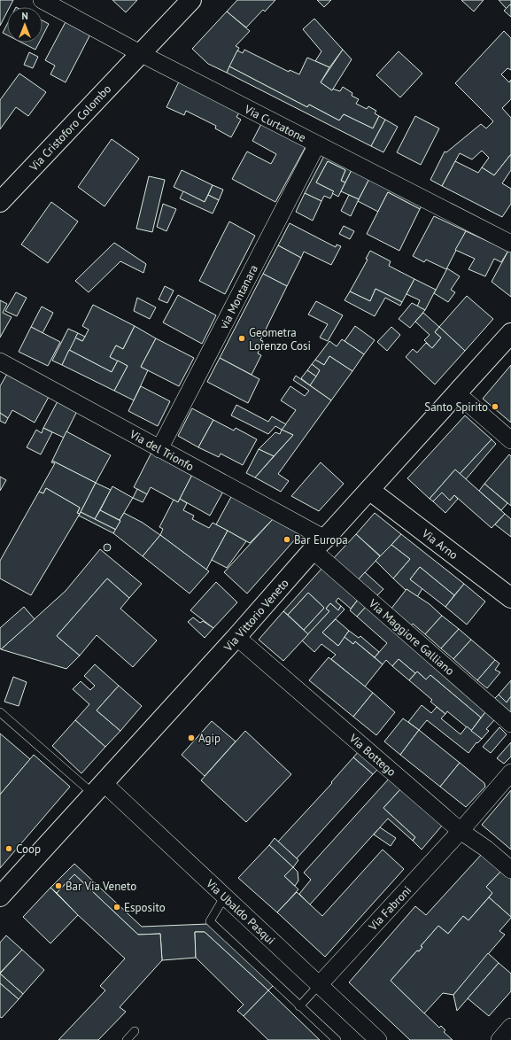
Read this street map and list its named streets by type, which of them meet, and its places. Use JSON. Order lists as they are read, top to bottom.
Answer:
{
  "streets": {
    "main road": ["Via Cristoforo Colombo", "Via Arno", "Via Vittorio Veneto"],
    "street": [
      "Via Curtatone",
      "via Montanara",
      "Via del Trionfo",
      "Via Maggiore Galliano",
      "Via Bottego",
      "Via Fabroni",
      "Via Ubaldo Pasqui"
    ]
  },
  "crossings": [
    ["Via Curtatone", "Via Cristoforo Colombo"],
    ["Via Curtatone", "via Montanara"],
    ["via Montanara", "Via del Trionfo"],
    ["Via del Trionfo", "Via Vittorio Veneto"],
    ["Via del Trionfo", "Via Maggiore Galliano"],
    ["Via Arno", "Via Vittorio Veneto"],
    ["Via Vittorio Veneto", "Via Maggiore Galliano"],
    ["Via Vittorio Veneto", "Via Bottego"],
    ["Via Vittorio Veneto", "Via Ubaldo Pasqui"],
    ["Via Bottego", "Via Fabroni"],
    ["Via Fabroni", "Via Ubaldo Pasqui"]
  ],
  "places": [
    "Geometra Lorenzo Cosi",
    "Santo Spirito",
    "Bar Europa",
    "Agip",
    "Coop",
    "Bar Via Veneto",
    "Esposito"
  ],
  "north": "top"
}
